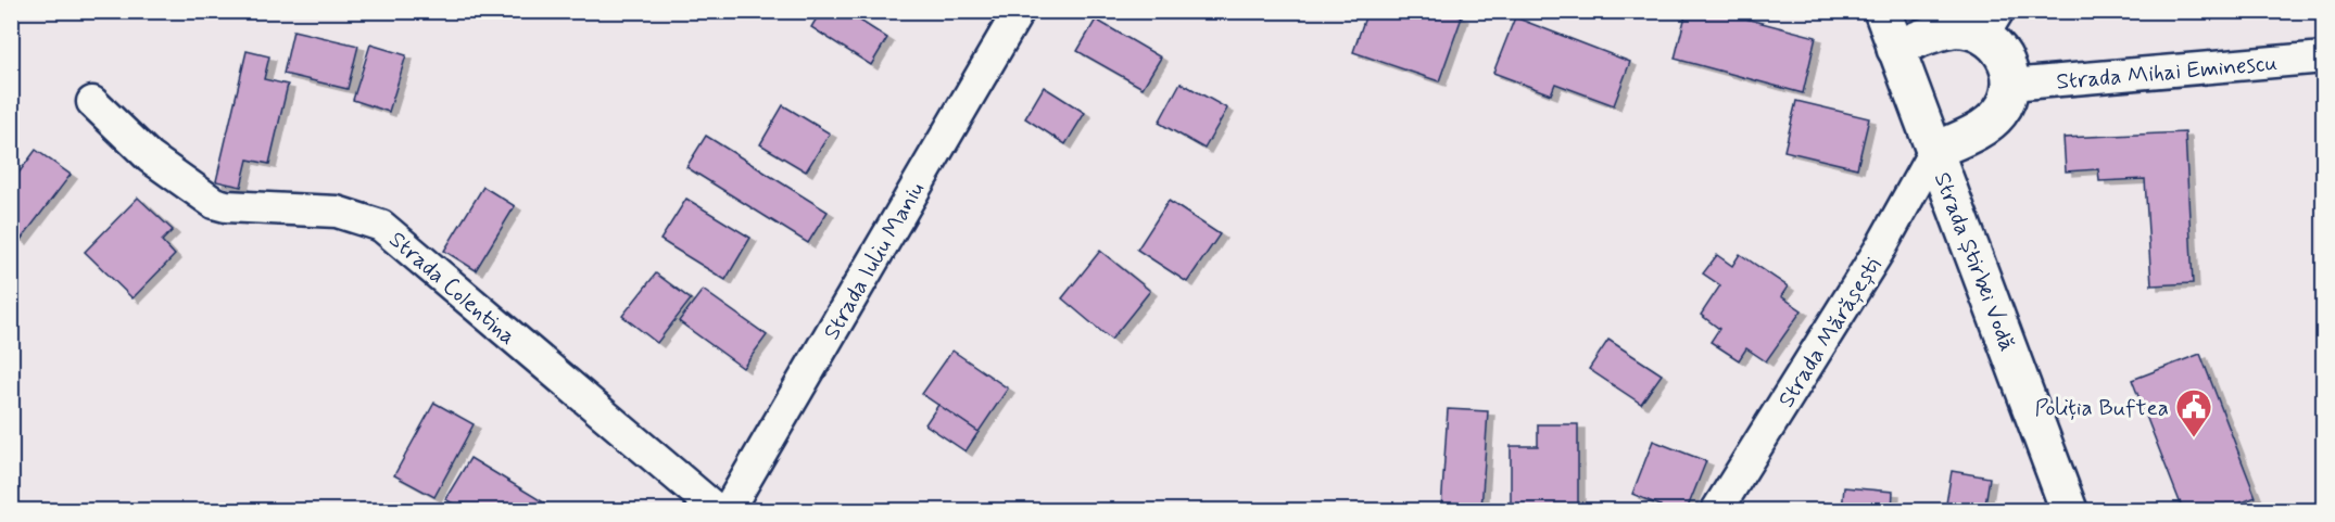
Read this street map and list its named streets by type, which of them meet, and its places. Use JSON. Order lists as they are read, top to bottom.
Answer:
{
  "streets": {
    "street": [
      "Strada Mihai Eminescu",
      "Strada Iuliu Maniu",
      "Strada Știrbei Vodă",
      "Strada Colentina",
      "Strada Mărășești"
    ]
  },
  "crossings": [
    ["Strada Știrbei Vodă", "Strada Mărășești"]
  ],
  "places": {
    "public building": ["Poliția Buftea"]
  }
}
